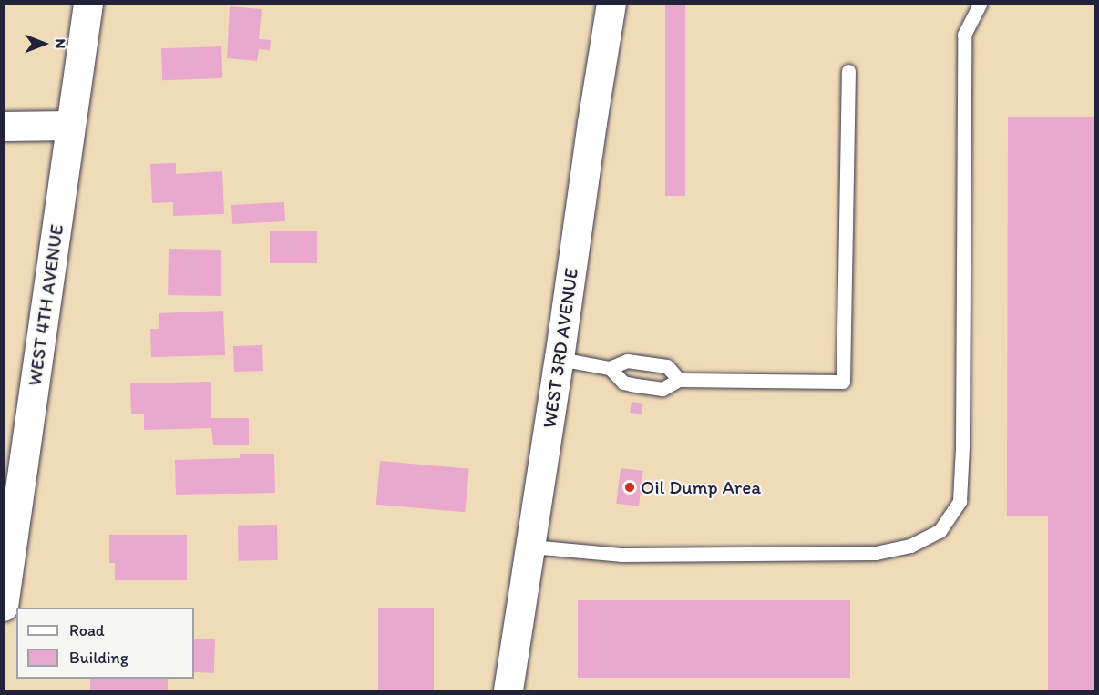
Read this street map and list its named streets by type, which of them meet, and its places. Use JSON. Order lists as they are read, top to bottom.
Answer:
{
  "streets": {
    "street": ["WEST 4TH AVENUE", "WEST 3RD AVENUE"]
  },
  "places": ["Oil Dump Area"],
  "legend": ["Road", "Building"],
  "north": "right"
}
